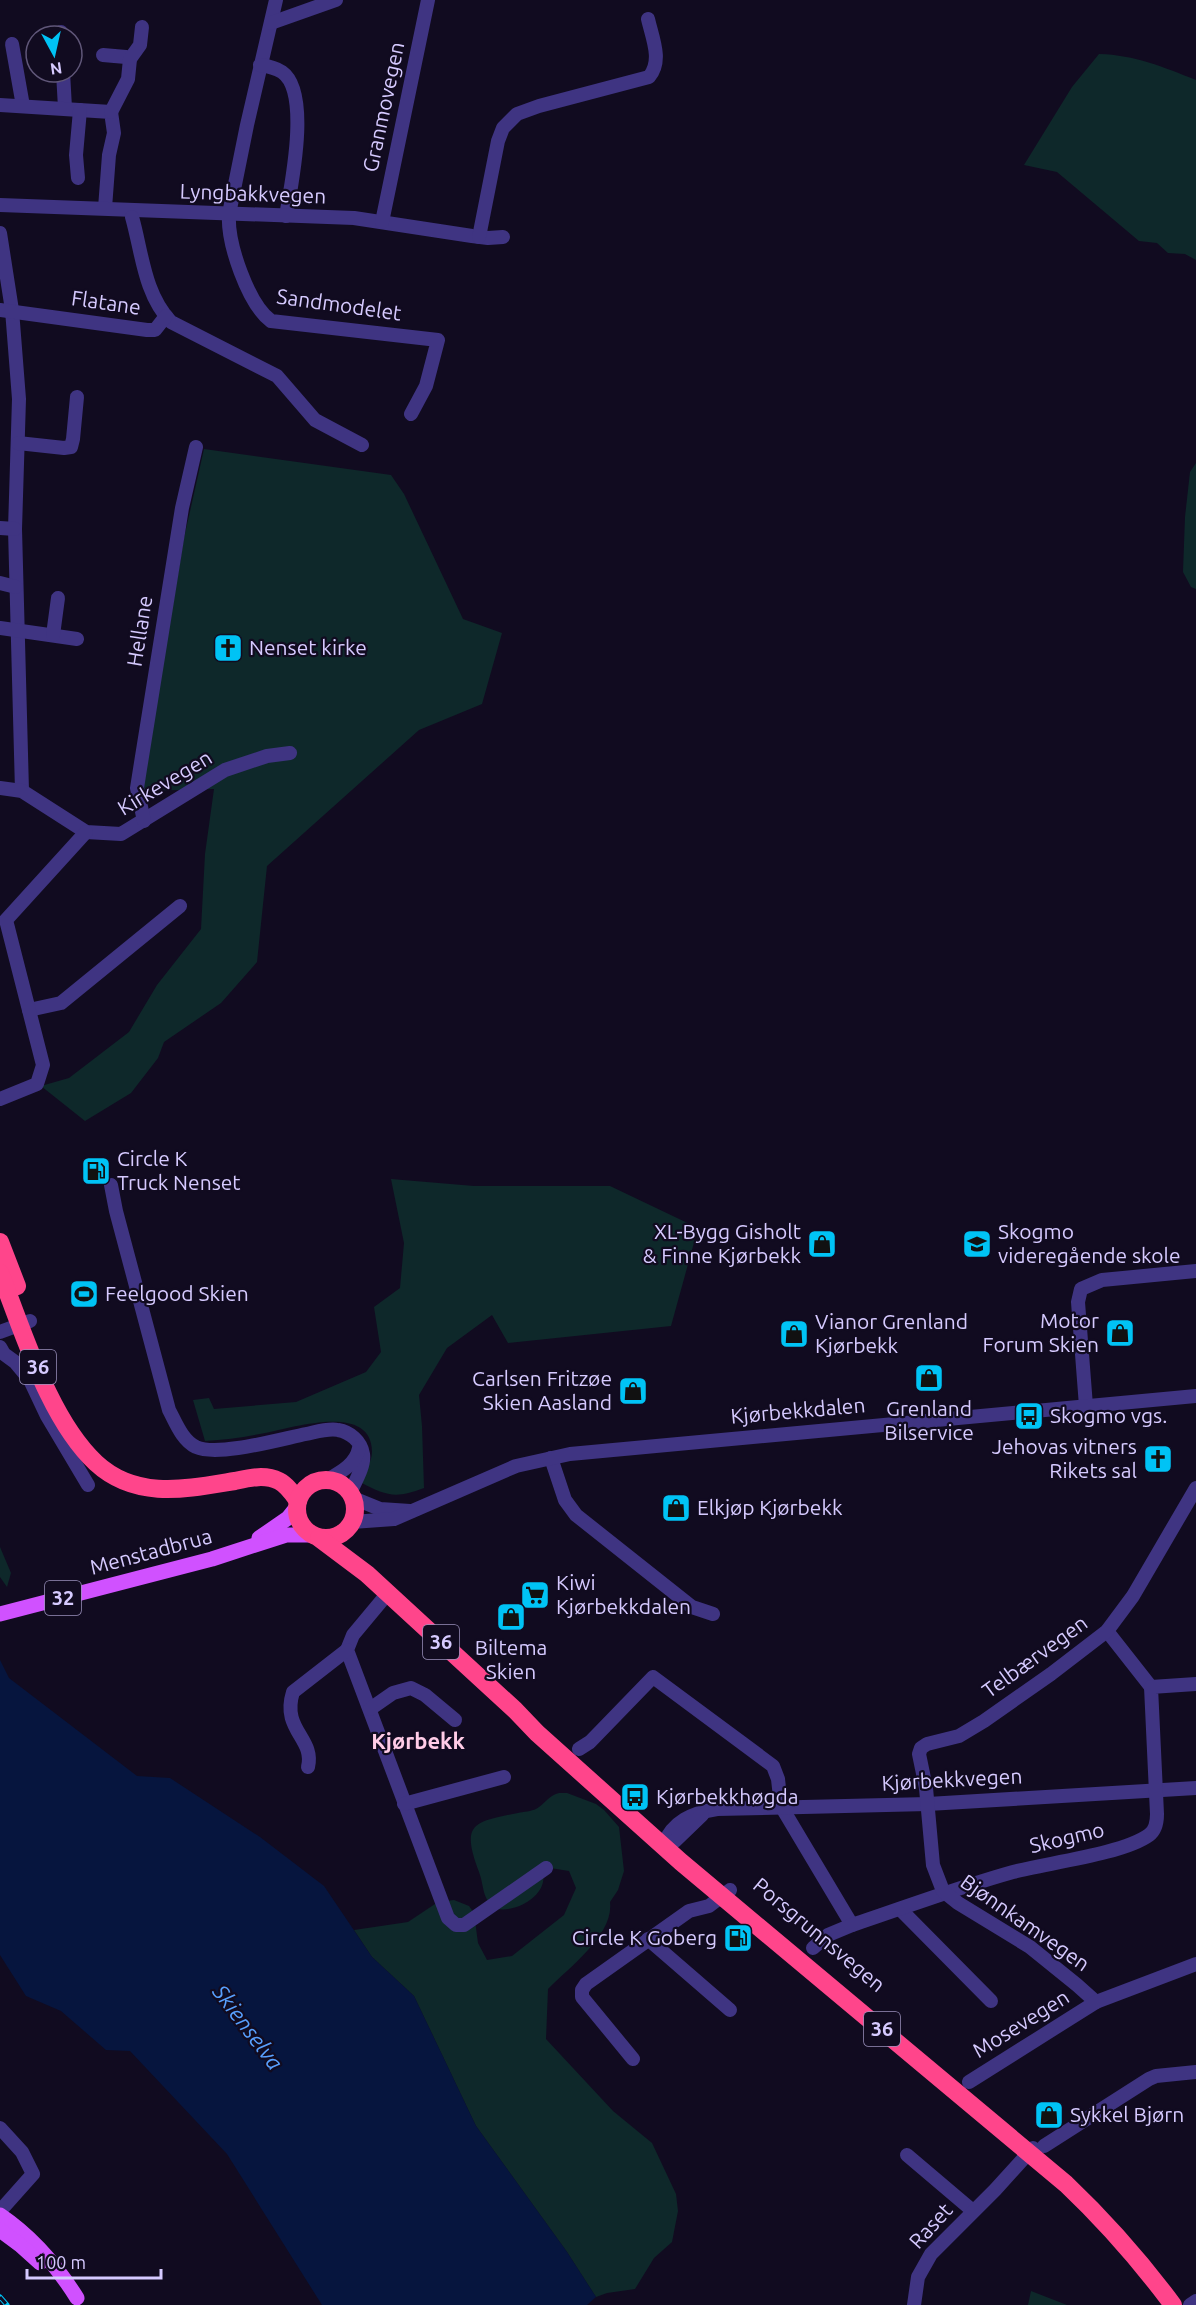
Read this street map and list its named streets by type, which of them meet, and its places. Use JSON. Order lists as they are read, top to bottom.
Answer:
{
  "streets": {
    "highway": ["36", "Porsgrunnsvegen"],
    "main road": ["Menstadbrua", "32"],
    "street": [
      "Granmovegen",
      "Lyngbakkvegen",
      "Flatane",
      "Sandmodelet",
      "Hellane",
      "Kirkevegen",
      "Kjørbekkdalen",
      "Telbærvegen",
      "Kjørbekkvegen",
      "Skogmo",
      "Bjønnkamvegen",
      "Mosevegen",
      "Raset"
    ]
  },
  "crossings": [
    ["Granmovegen", "Lyngbakkvegen"],
    ["Lyngbakkvegen", "Sandmodelet"],
    ["Hellane", "Kirkevegen"],
    ["36", "Kjørbekkdalen"],
    ["36", "Menstadbrua"],
    ["36", "Porsgrunnsvegen"],
    ["Kjørbekkdalen", "Menstadbrua"],
    ["Kjørbekkdalen", "Porsgrunnsvegen"],
    ["Menstadbrua", "Porsgrunnsvegen"],
    ["Telbærvegen", "Kjørbekkvegen"],
    ["Telbærvegen", "Bjønnkamvegen"],
    ["Kjørbekkvegen", "Skogmo"],
    ["Kjørbekkvegen", "Bjønnkamvegen"],
    ["Kjørbekkvegen", "Porsgrunnsvegen"],
    ["Skogmo", "Bjønnkamvegen"],
    ["Bjønnkamvegen", "Mosevegen"],
    ["Porsgrunnsvegen", "Raset"]
  ],
  "districts": ["Kjørbekk"],
  "water": ["Skienselva"],
  "places": {
    "church": ["Nenset kirke", "Jehovas vitners Rikets sal"],
    "fuel station": ["Circle K Truck Nenset", "Circle K Goberg"],
    "shop": [
      "XL-Bygg Gisholt & Finne Kjørbekk",
      "Motor Forum Skien",
      "Vianor Grenland Kjørbekk",
      "Grenland Bilservice",
      "Carlsen Fritzøe Skien Aasland",
      "Elkjøp Kjørbekk",
      "Biltema Skien",
      "Sykkel Bjørn"
    ],
    "school or university": ["Skogmo videregående skole"],
    "sports": ["Feelgood Skien"],
    "bus stop": ["Skogmo vgs.", "Kjørbekkhøgda"],
    "supermarket": ["Kiwi Kjørbekkdalen"]
  },
  "scale_bar": "100 m",
  "north": "bottom"
}
